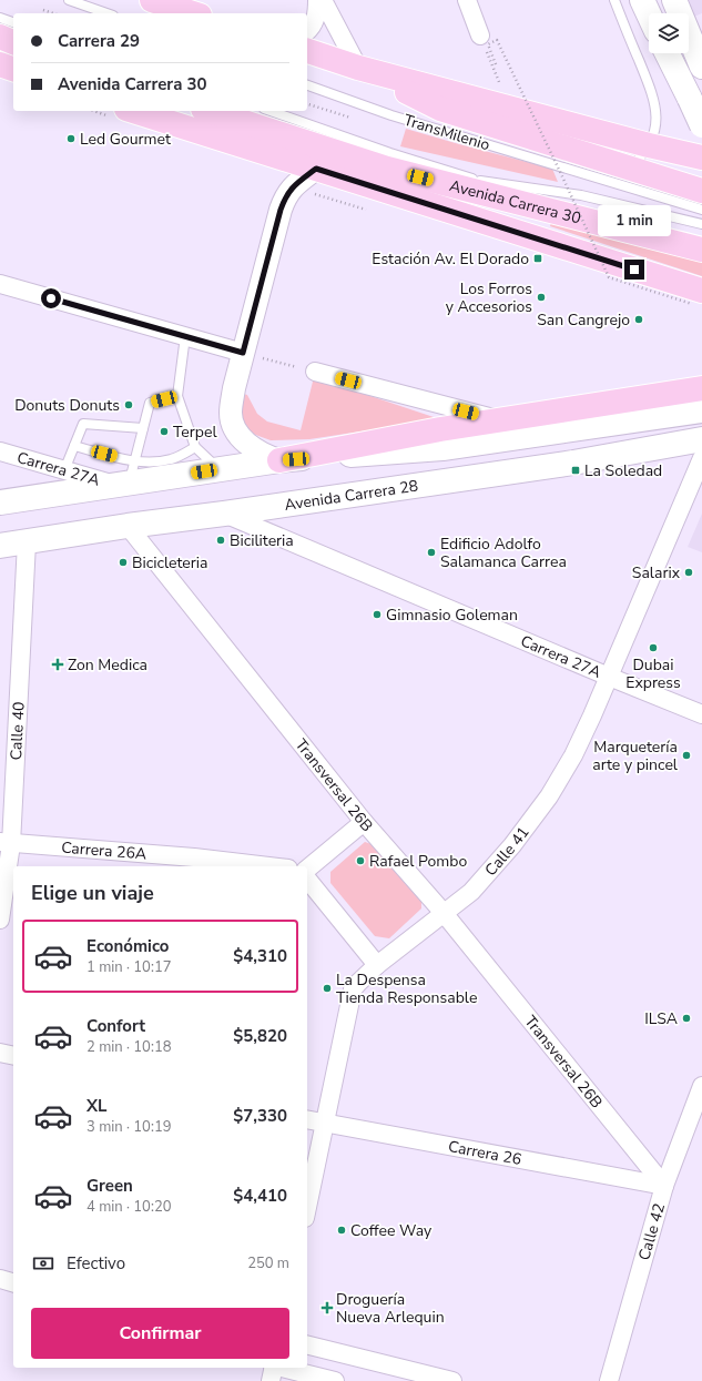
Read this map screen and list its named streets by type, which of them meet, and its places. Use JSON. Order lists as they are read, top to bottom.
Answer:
{
  "streets": {
    "highway": ["Avenida Carrera 30"],
    "main road": ["Avenida Carrera 28"],
    "street": [
      "Carrera 27A",
      "Calle 40",
      "Transversal 26B",
      "Calle 41",
      "Carrera 26A",
      "Carrera 26",
      "Calle 42"
    ],
    "lane": ["TransMilenio"]
  },
  "crossings": [
    ["Carrera 27A", "Avenida Carrera 28"],
    ["Carrera 27A", "Calle 41"],
    ["Avenida Carrera 28", "Calle 40"],
    ["Avenida Carrera 28", "Transversal 26B"],
    ["Calle 40", "Carrera 26A"],
    ["Transversal 26B", "Calle 41"],
    ["Transversal 26B", "Carrera 26"],
    ["Transversal 26B", "Calle 42"],
    ["Calle 41", "Carrera 26"],
    ["Carrera 26", "Calle 42"]
  ],
  "places": {
    "other": [
      "Led Gourmet",
      "Los Forros y Accesorios",
      "San Cangrejo",
      "Donuts Donuts",
      "Terpel",
      "Biciliteria",
      "Edificio Adolfo Salamanca Carrea",
      "Bicicleteria",
      "Salarix",
      "Gimnasio Goleman",
      "Dubai Express",
      "Marquetería arte y pincel",
      "Rafael Pombo",
      "La Despensa Tienda Responsable",
      "ILSA",
      "Coffee Way"
    ],
    "transit": ["Estación Av. El Dorado", "La Soledad"],
    "health": ["Zon Medica", "Droguería Nueva Arlequin"]
  },
  "page": {
    "banner": ["Carrera 29", "Avenida Carrera 30"],
    "bubble": "1 min",
    "heading": "Elige un viaje",
    "list": [
      {
        "name": "Económico",
        "note": "1 min · 10:17",
        "value": "$4,310"
      },
      {
        "name": "Confort",
        "note": "2 min · 10:18",
        "value": "$5,820"
      },
      {
        "name": "XL",
        "note": "3 min · 10:19",
        "value": "$7,330"
      },
      {
        "name": "Green",
        "note": "4 min · 10:20",
        "value": "$4,410"
      }
    ],
    "pay": ["Efectivo", "250 m"],
    "buttons": "Confirmar"
  }
}
